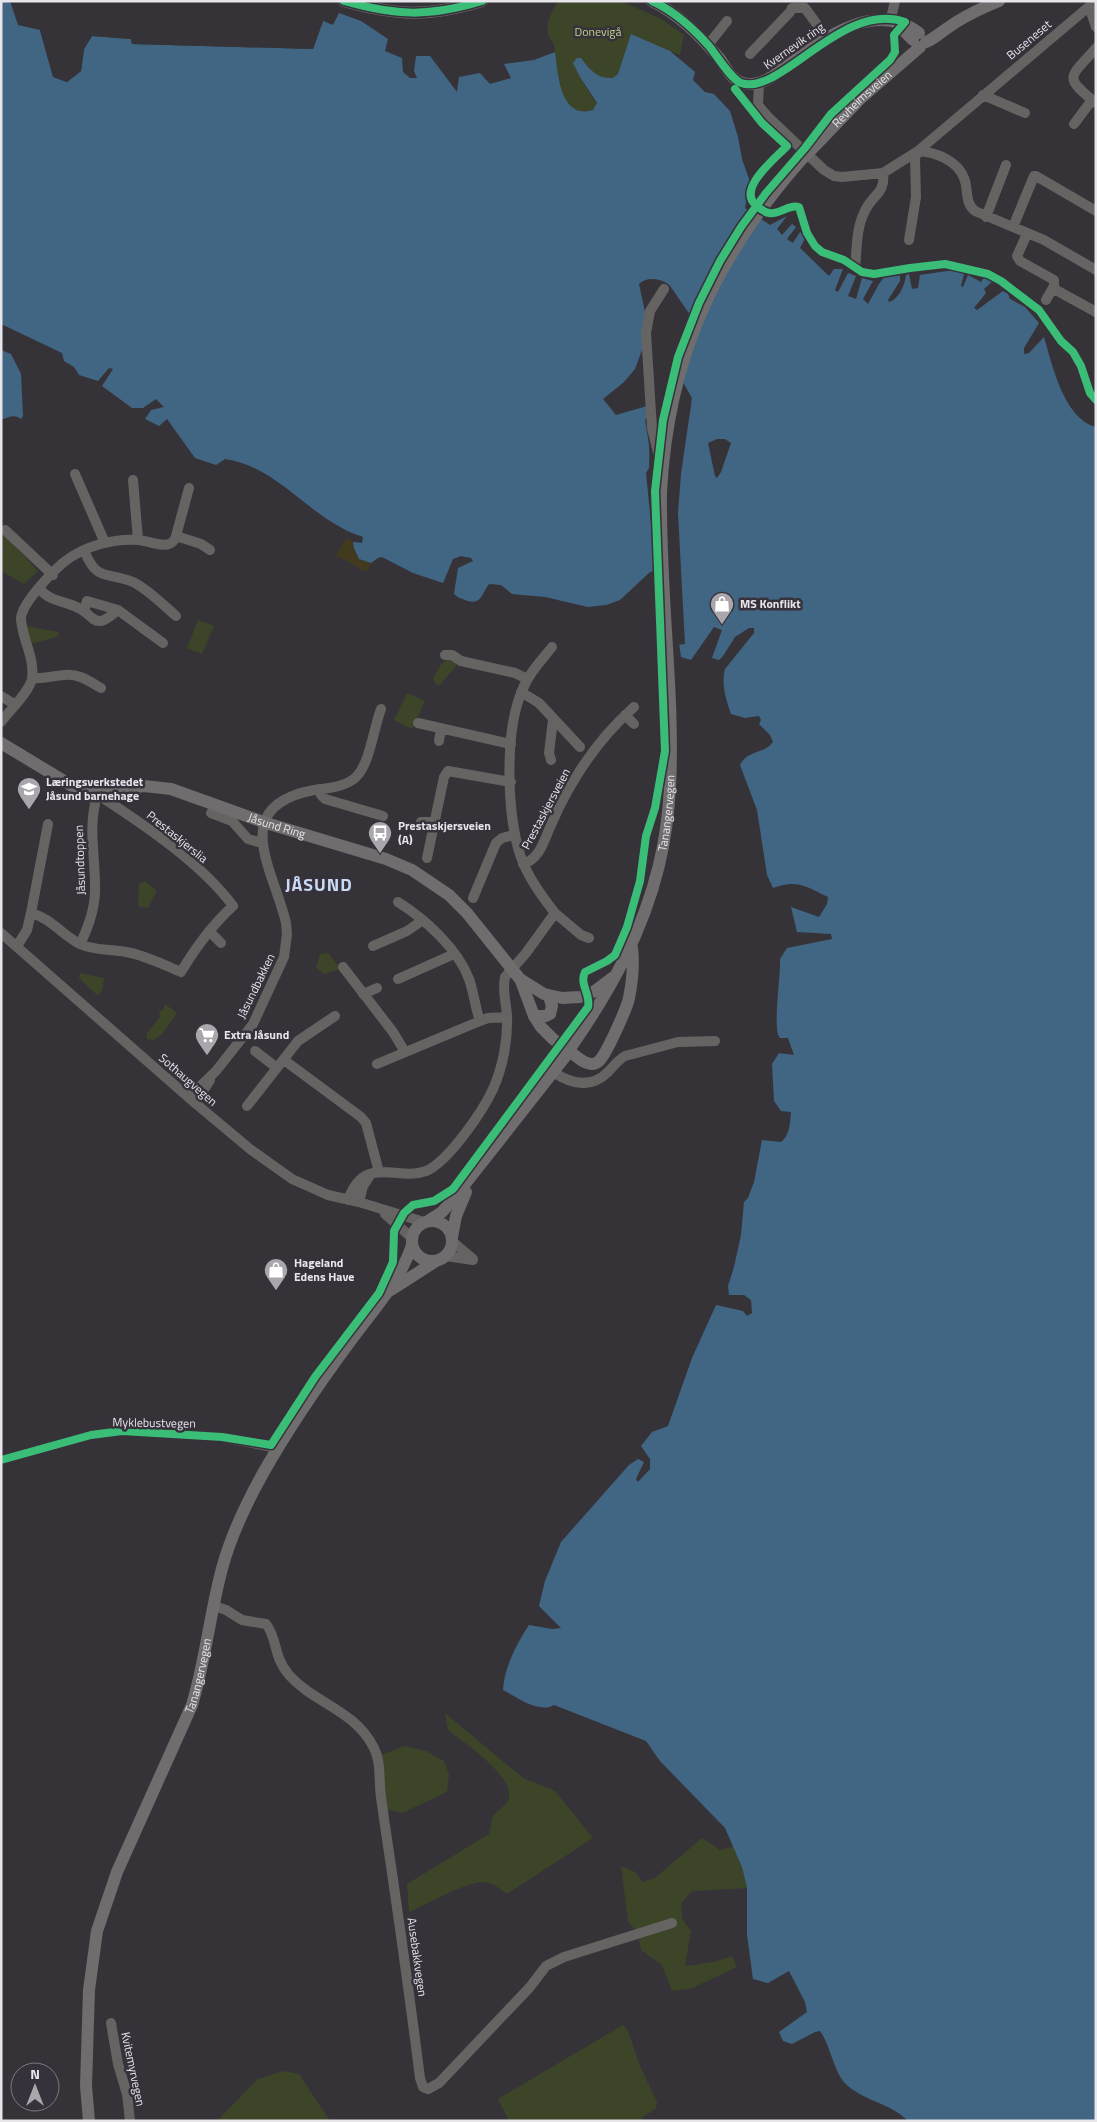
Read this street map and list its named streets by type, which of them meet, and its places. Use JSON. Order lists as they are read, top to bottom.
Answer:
{
  "streets": {
    "main road": [
      "Kvernevik ring",
      "Revheimsveien",
      "Tanangervegen",
      "Jåsund Ring"
    ],
    "street": [
      "Buseneset",
      "Prestaskjersveien",
      "Prestaskjerslia",
      "Jåsundtoppen",
      "Jåsundbakken",
      "Sothaugvegen",
      "Myklebustvegen",
      "Ausebakkvegen",
      "Kvitemyrvegen"
    ]
  },
  "crossings": [
    ["Buseneset", "Kvernevik ring"],
    ["Kvernevik ring", "Revheimsveien"],
    ["Revheimsveien", "Tanangervegen"],
    ["Tanangervegen", "Jåsund Ring"],
    ["Tanangervegen", "Sothaugvegen"],
    ["Tanangervegen", "Myklebustvegen"],
    ["Tanangervegen", "Ausebakkvegen"],
    ["Jåsund Ring", "Prestaskjerslia"],
    ["Jåsund Ring", "Jåsundbakken"],
    ["Jåsundbakken", "Sothaugvegen"]
  ],
  "districts": ["JÅSUND"],
  "parks": ["Donevigå"],
  "places": {
    "shop": ["MS Konflikt", "Hageland Edens Have"],
    "school or university": ["Læringsverkstedet Jåsund barnehage"],
    "bus stop": ["Prestaskjersveien (A)"],
    "supermarket": ["Extra Jåsund"]
  },
  "north": "top"
}
